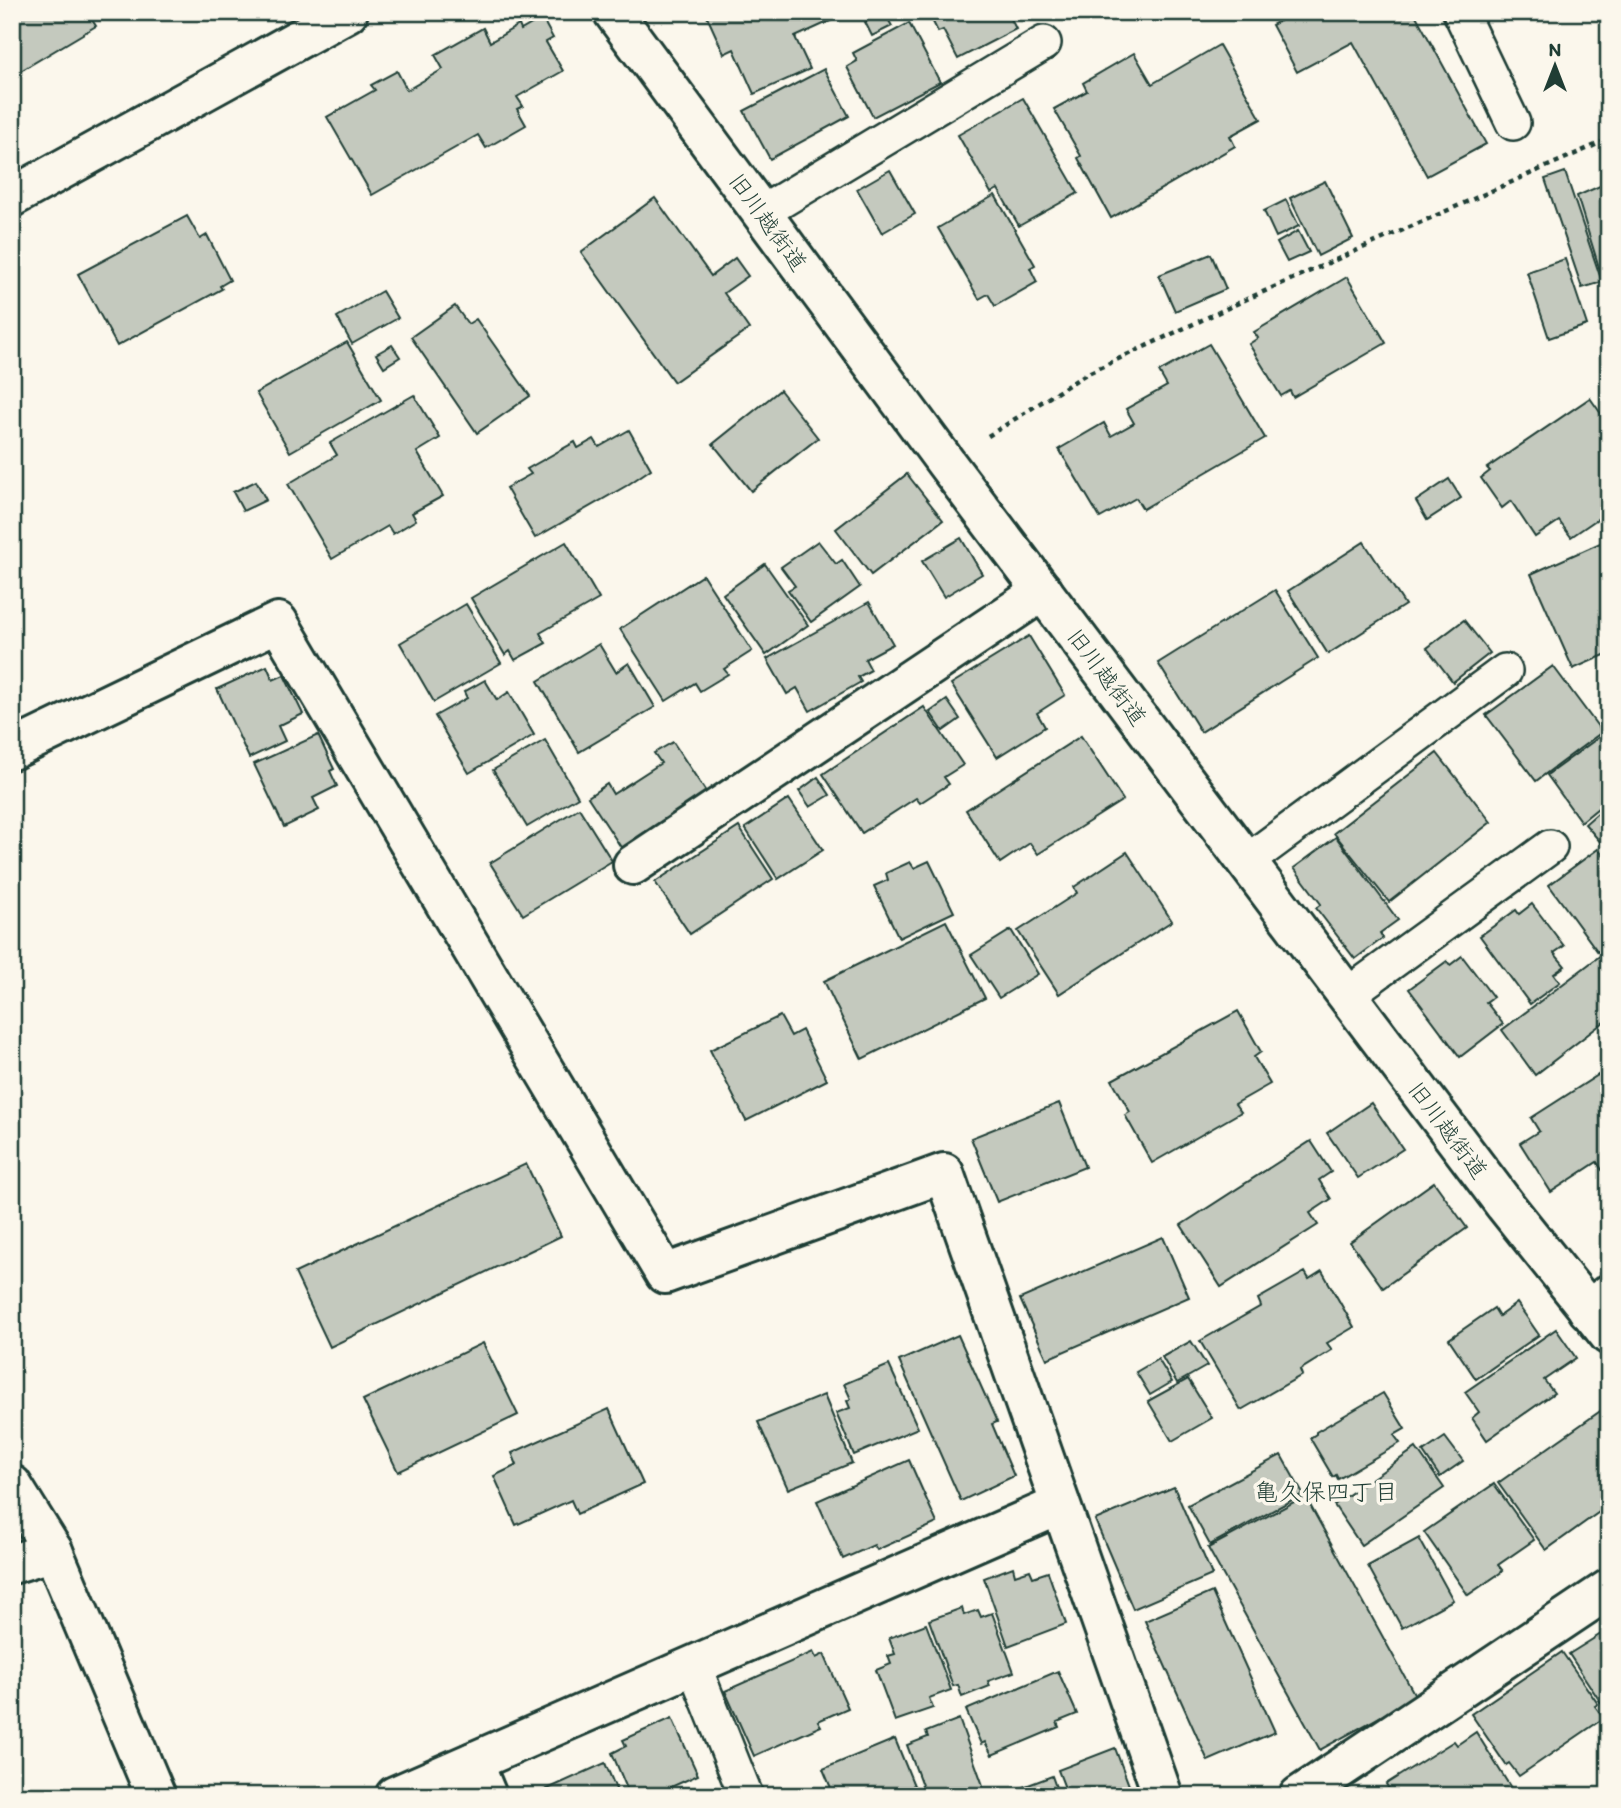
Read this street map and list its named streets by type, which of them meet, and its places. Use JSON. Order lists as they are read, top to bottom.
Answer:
{
  "streets": {
    "street": ["旧川越街道"]
  },
  "districts": ["亀久保四丁目"],
  "north": "top"
}
